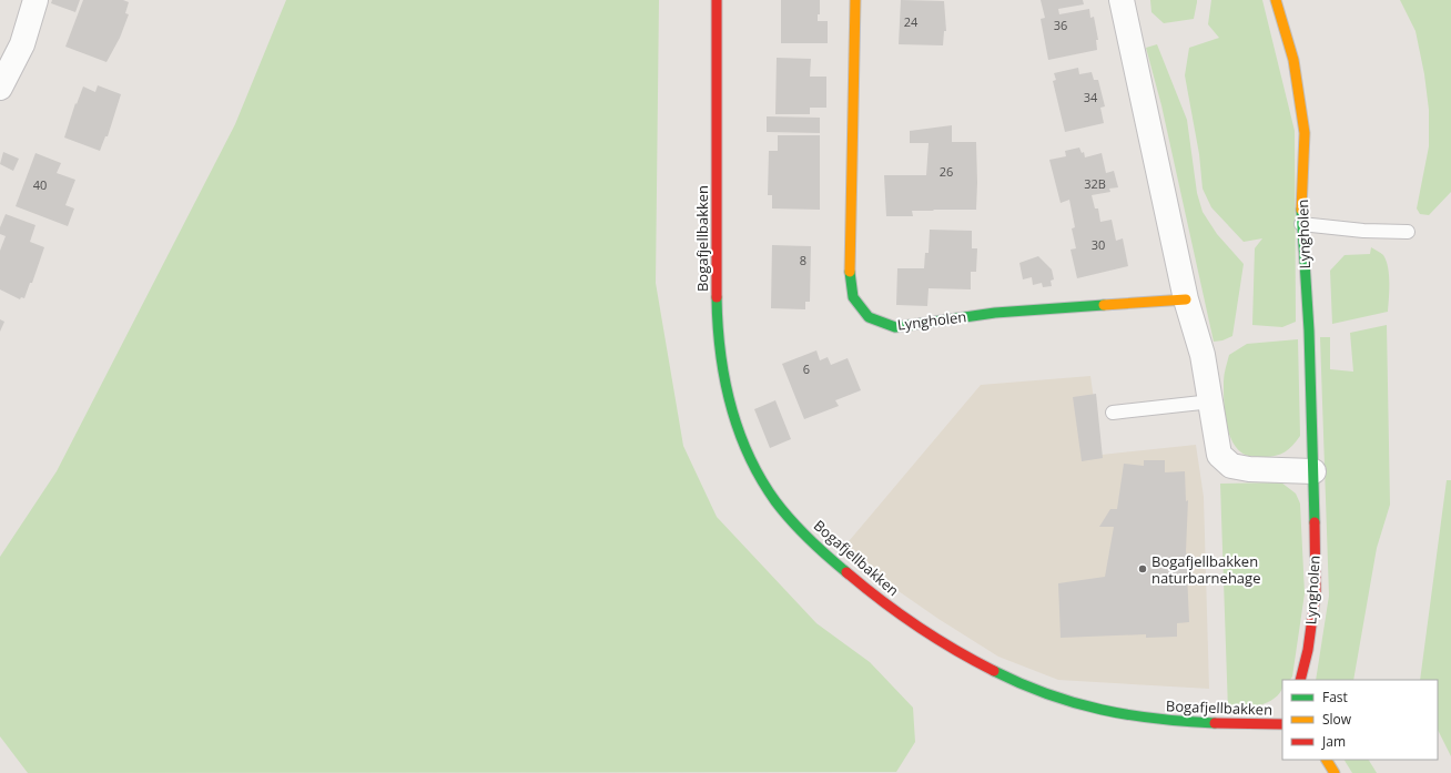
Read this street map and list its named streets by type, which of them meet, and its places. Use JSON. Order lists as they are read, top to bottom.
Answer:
{
  "streets": {
    "street": ["Lyngholen", "Bogafjellbakken"]
  },
  "places": ["Bogafjellbakken naturbarnehage"],
  "house_numbers": [
    "24",
    "36",
    "34",
    "26",
    "32B",
    "40",
    "30",
    "8",
    "6"
  ],
  "legend": ["Fast", "Slow", "Jam"]
}
